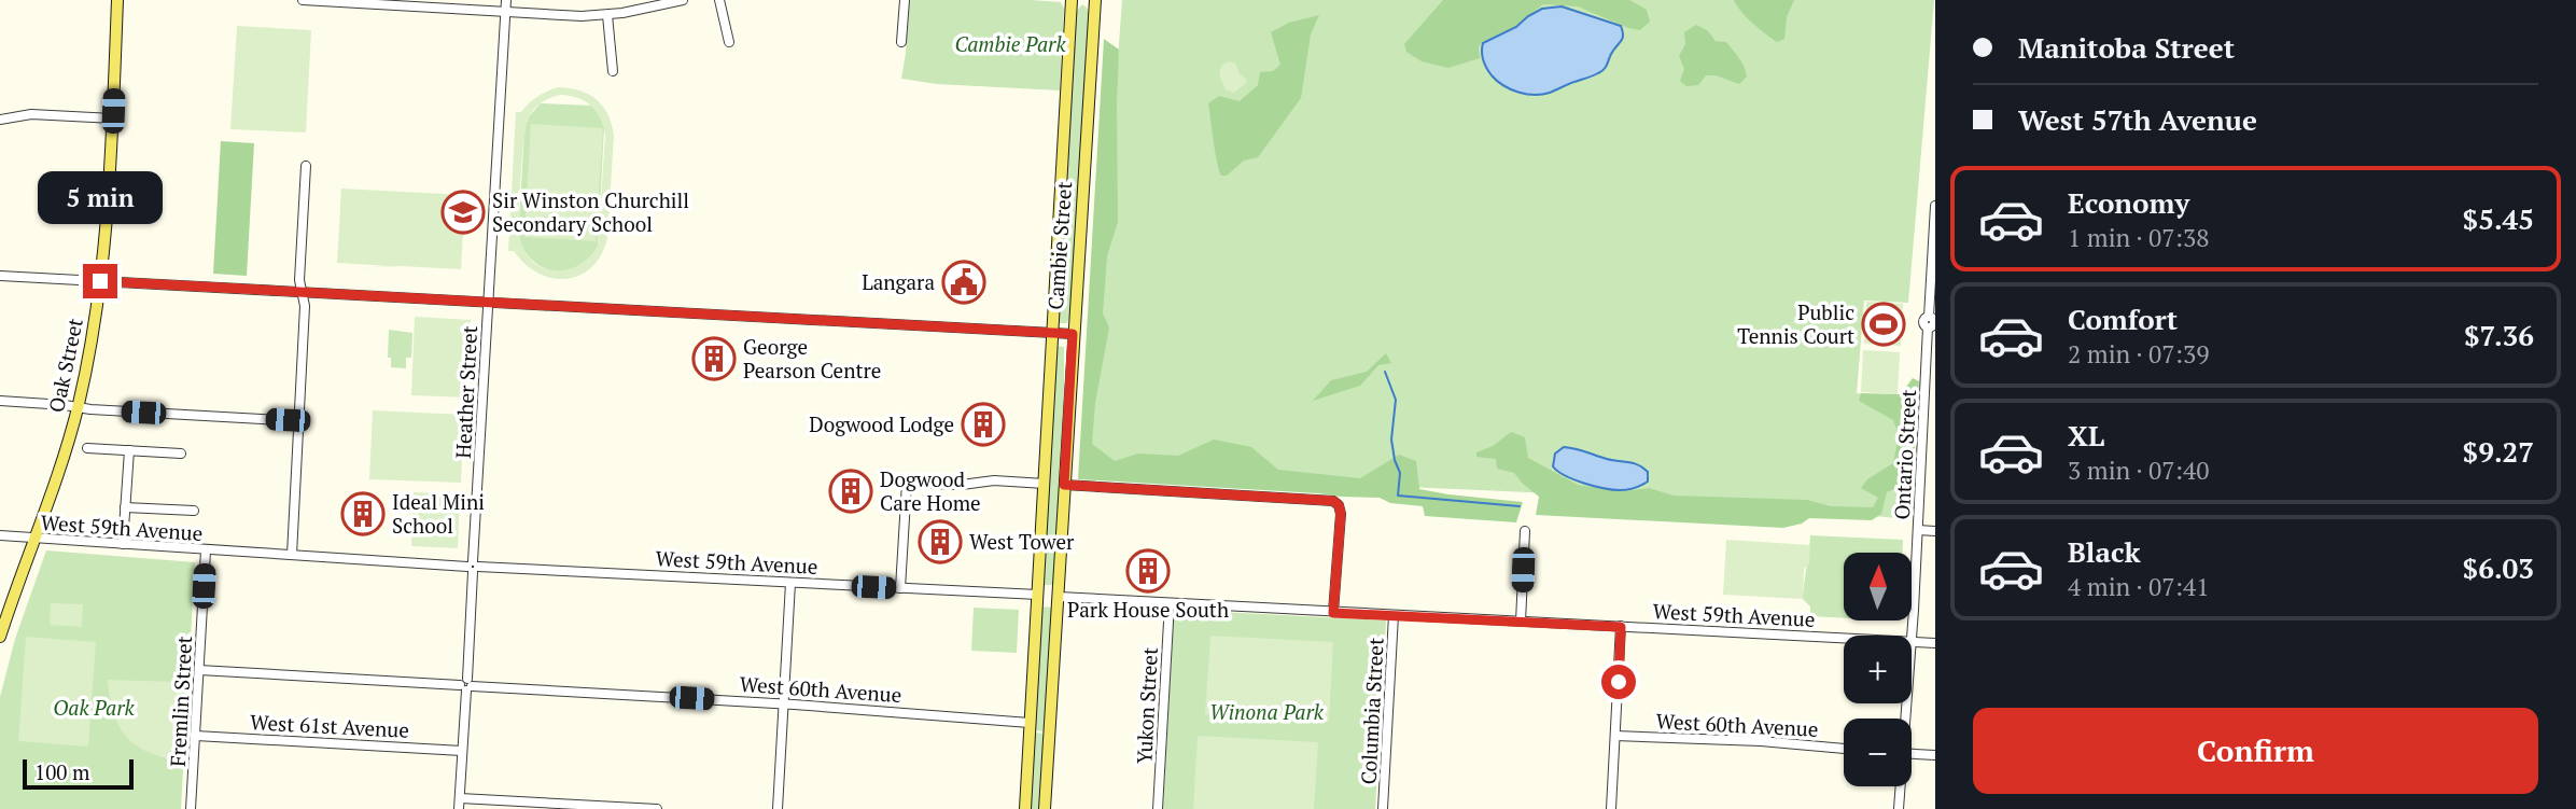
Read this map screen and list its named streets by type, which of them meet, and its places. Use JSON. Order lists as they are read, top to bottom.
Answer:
{
  "streets": {
    "main road": ["Cambie Street", "Oak Street"],
    "street": [
      "Heather Street",
      "Ontario Street",
      "West 59th Avenue",
      "West 60th Avenue",
      "Fremlin Street",
      "Yukon Street",
      "Columbia Street",
      "West 61st Avenue"
    ]
  },
  "crossings": [
    ["Cambie Street", "West 59th Avenue"],
    ["Cambie Street", "West 60th Avenue"],
    ["Oak Street", "West 59th Avenue"],
    ["Heather Street", "West 59th Avenue"],
    ["Heather Street", "West 60th Avenue"],
    ["Heather Street", "West 61st Avenue"],
    ["Ontario Street", "West 59th Avenue"],
    ["West 59th Avenue", "Fremlin Street"],
    ["West 59th Avenue", "Yukon Street"],
    ["West 59th Avenue", "Columbia Street"],
    ["West 60th Avenue", "Fremlin Street"],
    ["Fremlin Street", "West 61st Avenue"]
  ],
  "parks": ["Cambie Park", "Oak Park", "Winona Park"],
  "places": {
    "school or university": ["Sir Winston Churchill Secondary School"],
    "public building": ["Langara"],
    "sports": ["Public Tennis Court"],
    "building": [
      "George Pearson Centre",
      "Dogwood Lodge",
      "Dogwood Care Home",
      "Ideal Mini School",
      "West Tower",
      "Park House South"
    ]
  },
  "scale_bar": "100 m",
  "north": "top",
  "page": {
    "banner": ["Manitoba Street", "West 57th Avenue"],
    "list": [
      {
        "name": "Economy",
        "note": "1 min · 07:38",
        "value": "$5.45"
      },
      {
        "name": "Comfort",
        "note": "2 min · 07:39",
        "value": "$7.36"
      },
      {
        "name": "XL",
        "note": "3 min · 07:40",
        "value": "$9.27"
      },
      {
        "name": "Black",
        "note": "4 min · 07:41",
        "value": "$6.03"
      }
    ],
    "bubble": "5 min",
    "map_buttons": ["+", "−"],
    "buttons": "Confirm",
    "scale": "100 m"
  }
}
